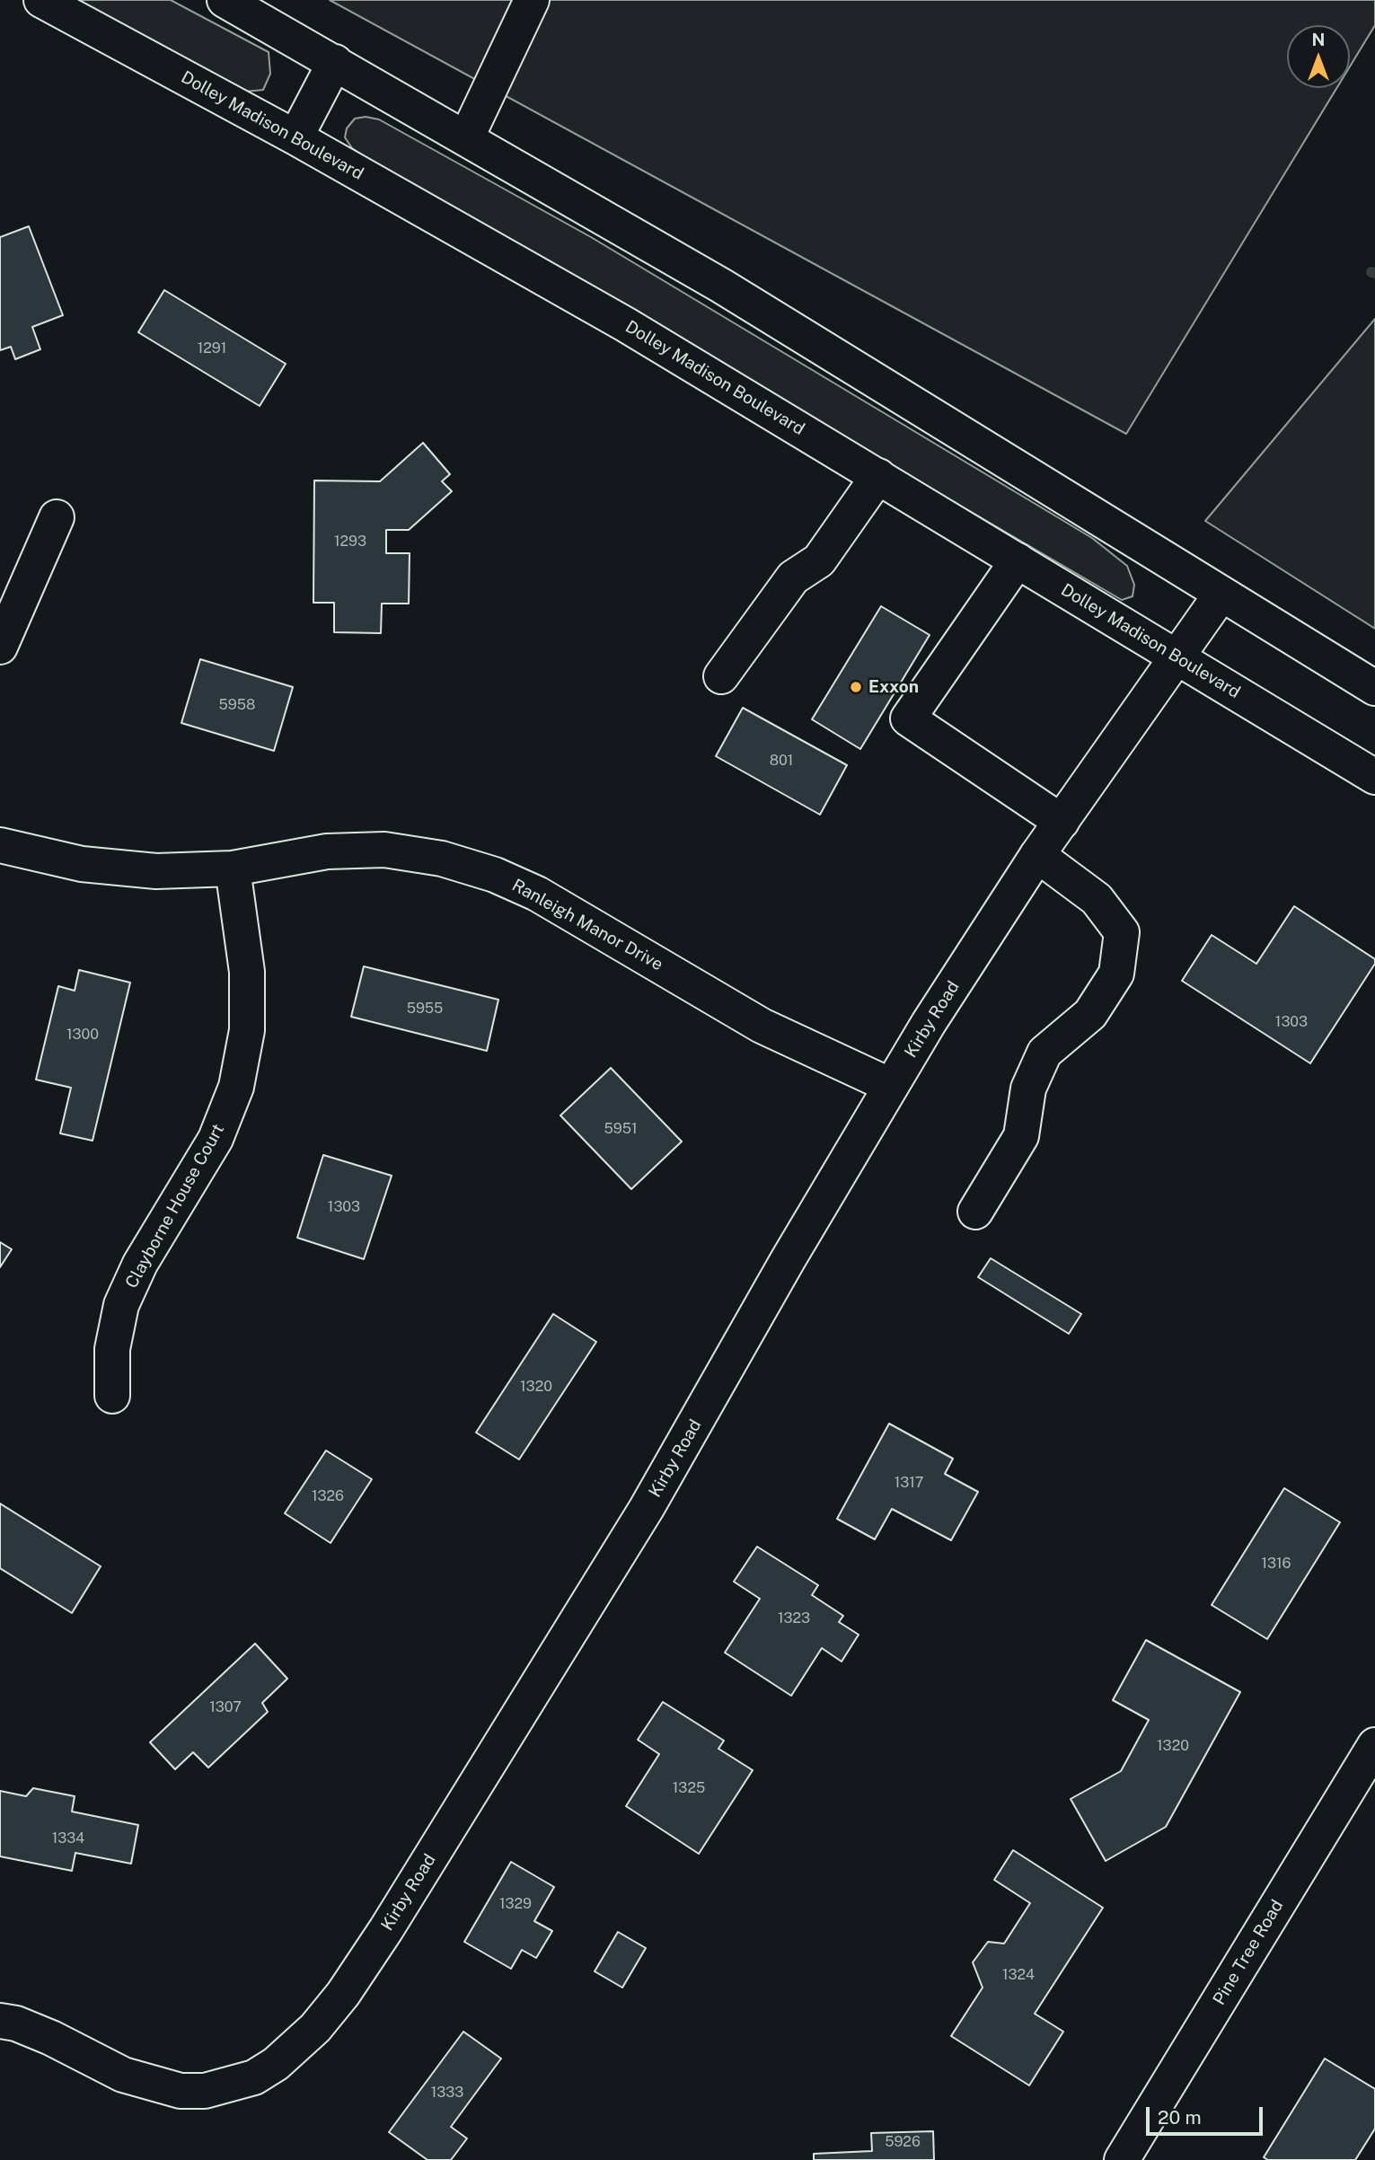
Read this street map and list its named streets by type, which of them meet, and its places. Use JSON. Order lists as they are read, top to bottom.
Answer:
{
  "streets": {
    "main road": [
      "Dolley Madison Boulevard",
      "Ranleigh Manor Drive",
      "Kirby Road",
      "Clayborne House Court",
      "Pine Tree Road"
    ]
  },
  "crossings": [
    ["Dolley Madison Boulevard", "Kirby Road"],
    ["Ranleigh Manor Drive", "Kirby Road"],
    ["Ranleigh Manor Drive", "Clayborne House Court"]
  ],
  "places": ["Exxon"],
  "house_numbers": [
    "1291",
    "1293",
    "5958",
    "801",
    "5955",
    "1303",
    "1300",
    "5951",
    "1303",
    "1320",
    "1317",
    "1326",
    "1316",
    "1323",
    "1307",
    "1320",
    "1325",
    "1334",
    "1329",
    "1324",
    "1333",
    "5926"
  ],
  "scale_bar": "20 m",
  "north": "top"
}
